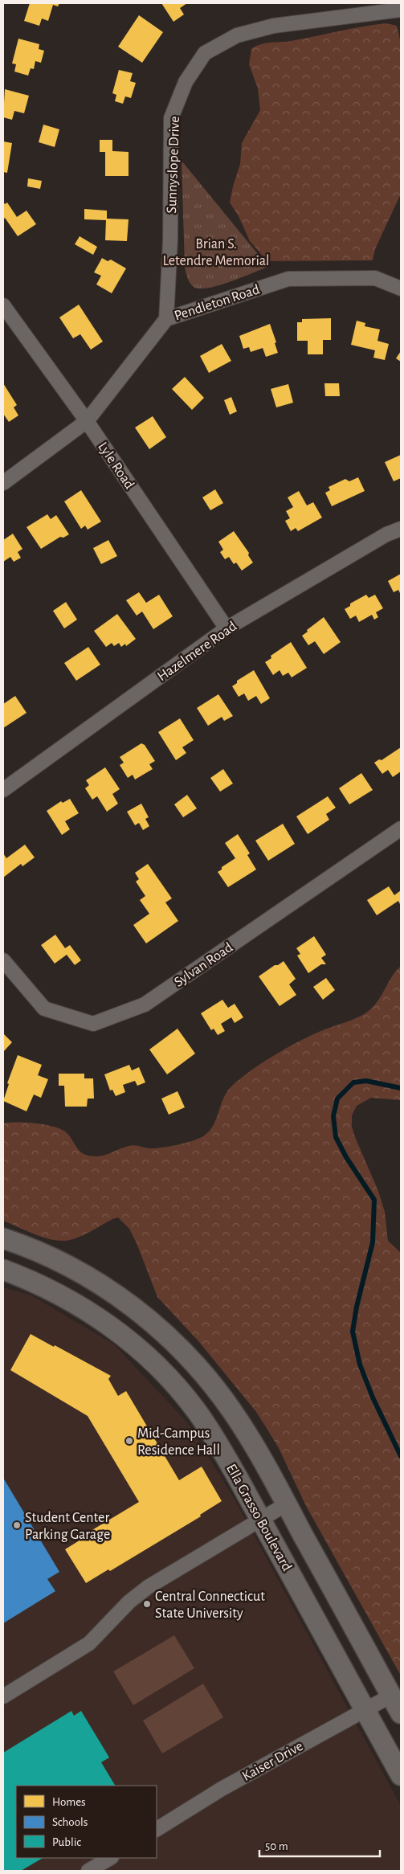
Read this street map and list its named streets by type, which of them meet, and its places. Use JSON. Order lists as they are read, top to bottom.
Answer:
{
  "streets": {
    "main road": ["Ella Grasso Boulevard"],
    "street": [
      "Sunnyslope Drive",
      "Pendleton Road",
      "Lyle Road",
      "Hazelmere Road",
      "Sylvan Road",
      "Kaiser Drive"
    ]
  },
  "crossings": [
    ["Sunnyslope Drive", "Pendleton Road"],
    ["Pendleton Road", "Lyle Road"],
    ["Lyle Road", "Hazelmere Road"],
    ["Ella Grasso Boulevard", "Kaiser Drive"]
  ],
  "parks": ["Brian S. Letendre Memorial"],
  "places": ["Mid-Campus Residence Hall", "Student Center Parking Garage", "Central Connecticut State University"],
  "legend": ["Homes", "Schools", "Public"],
  "scale_bar": "50 m"
}
